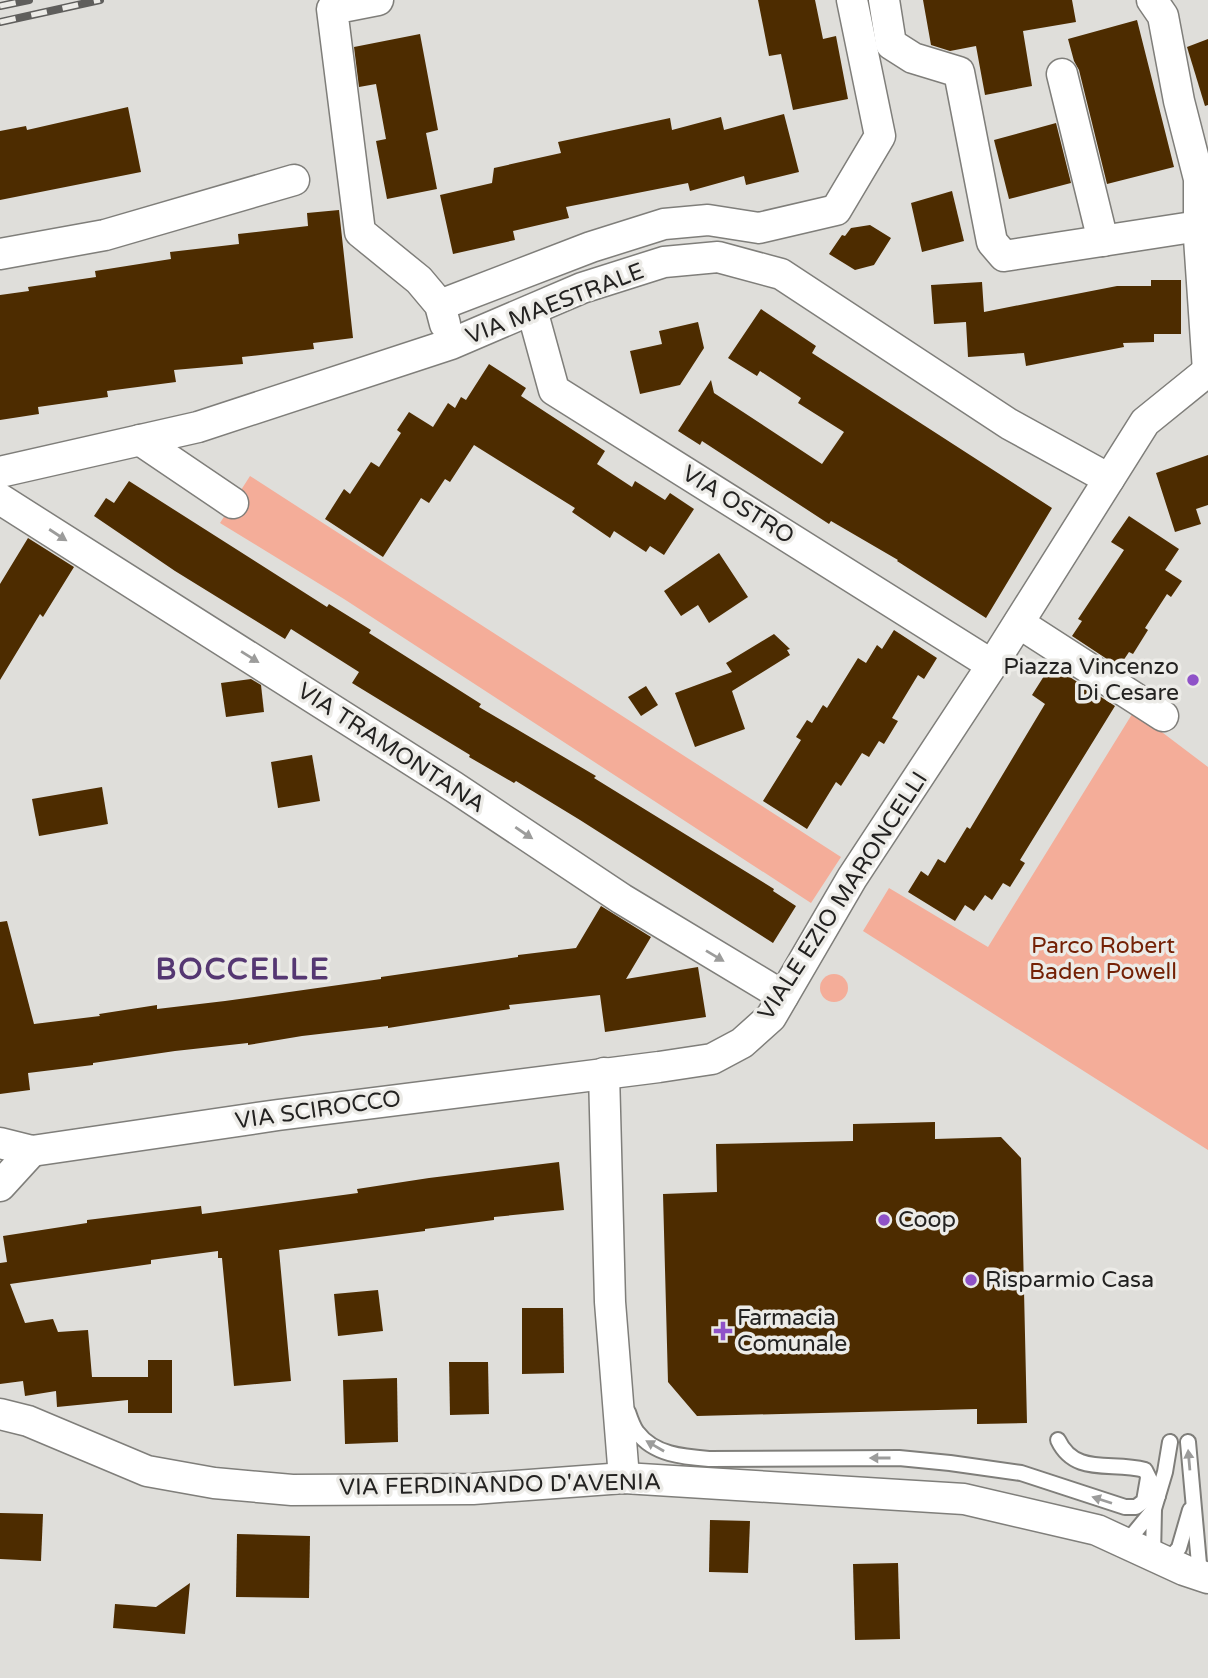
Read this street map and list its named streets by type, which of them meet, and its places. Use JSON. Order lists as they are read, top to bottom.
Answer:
{
  "streets": {
    "street": [
      "VIA MAESTRALE",
      "VIA OSTRO",
      "VIA TRAMONTANA",
      "VIALE EZIO MARONCELLI",
      "VIA SCIROCCO",
      "VIA FERDINANDO D'AVENIA"
    ]
  },
  "crossings": [
    ["VIA MAESTRALE", "VIA OSTRO"],
    ["VIA MAESTRALE", "VIALE EZIO MARONCELLI"],
    ["VIA OSTRO", "VIALE EZIO MARONCELLI"],
    ["VIA TRAMONTANA", "VIALE EZIO MARONCELLI"],
    ["VIALE EZIO MARONCELLI", "VIA SCIROCCO"]
  ],
  "one_way": ["VIA TRAMONTANA"],
  "districts": ["BOCCELLE"],
  "parks": ["Parco Robert Baden Powell"],
  "places": {
    "other": ["Piazza Vincenzo Di Cesare", "Coop", "Risparmio Casa"],
    "health": ["Farmacia Comunale"]
  }
}
